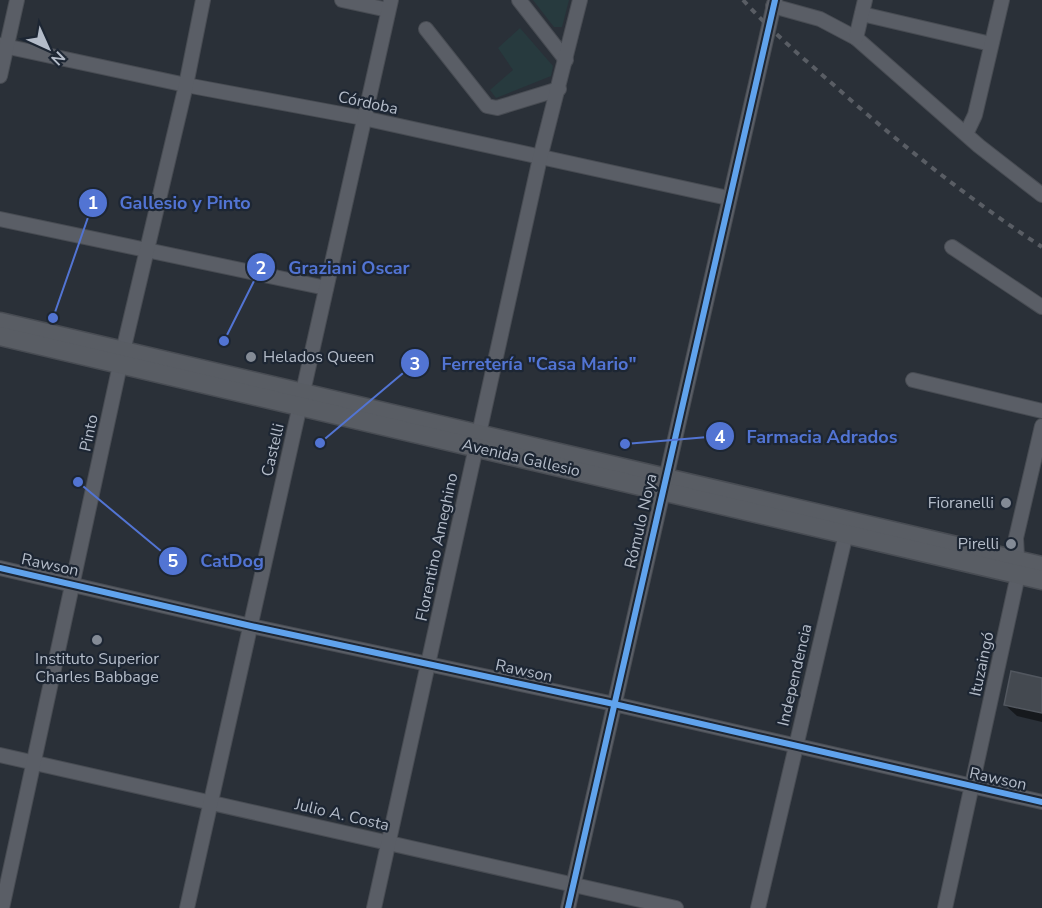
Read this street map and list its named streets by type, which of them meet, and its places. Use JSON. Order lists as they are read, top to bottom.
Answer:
{
  "streets": {
    "main road": ["Avenida Gallesio"],
    "street": [
      "Córdoba",
      "Pinto",
      "Castelli",
      "Rómulo Noya",
      "Florentino Ameghino",
      "Rawson",
      "Ituzaingó",
      "Independencia",
      "Julio A. Costa"
    ]
  },
  "crossings": [
    ["Córdoba", "Pinto"],
    ["Córdoba", "Castelli"],
    ["Córdoba", "Rómulo Noya"],
    ["Córdoba", "Florentino Ameghino"],
    ["Pinto", "Avenida Gallesio"],
    ["Pinto", "Rawson"],
    ["Pinto", "Julio A. Costa"],
    ["Castelli", "Avenida Gallesio"],
    ["Castelli", "Rawson"],
    ["Castelli", "Julio A. Costa"],
    ["Avenida Gallesio", "Rómulo Noya"],
    ["Avenida Gallesio", "Florentino Ameghino"],
    ["Avenida Gallesio", "Ituzaingó"],
    ["Avenida Gallesio", "Independencia"],
    ["Rómulo Noya", "Rawson"],
    ["Rómulo Noya", "Julio A. Costa"],
    ["Florentino Ameghino", "Rawson"],
    ["Florentino Ameghino", "Julio A. Costa"],
    ["Rawson", "Ituzaingó"],
    ["Rawson", "Independencia"]
  ],
  "places": [
    "Gallesio y Pinto",
    "Graziani Oscar",
    "Helados Queen",
    "Ferretería \"Casa Mario\"",
    "Farmacia Adrados",
    "CatDog",
    "Fioranelli",
    "Pirelli",
    "Instituto Superior Charles Babbage"
  ],
  "north": "bottom right"
}
